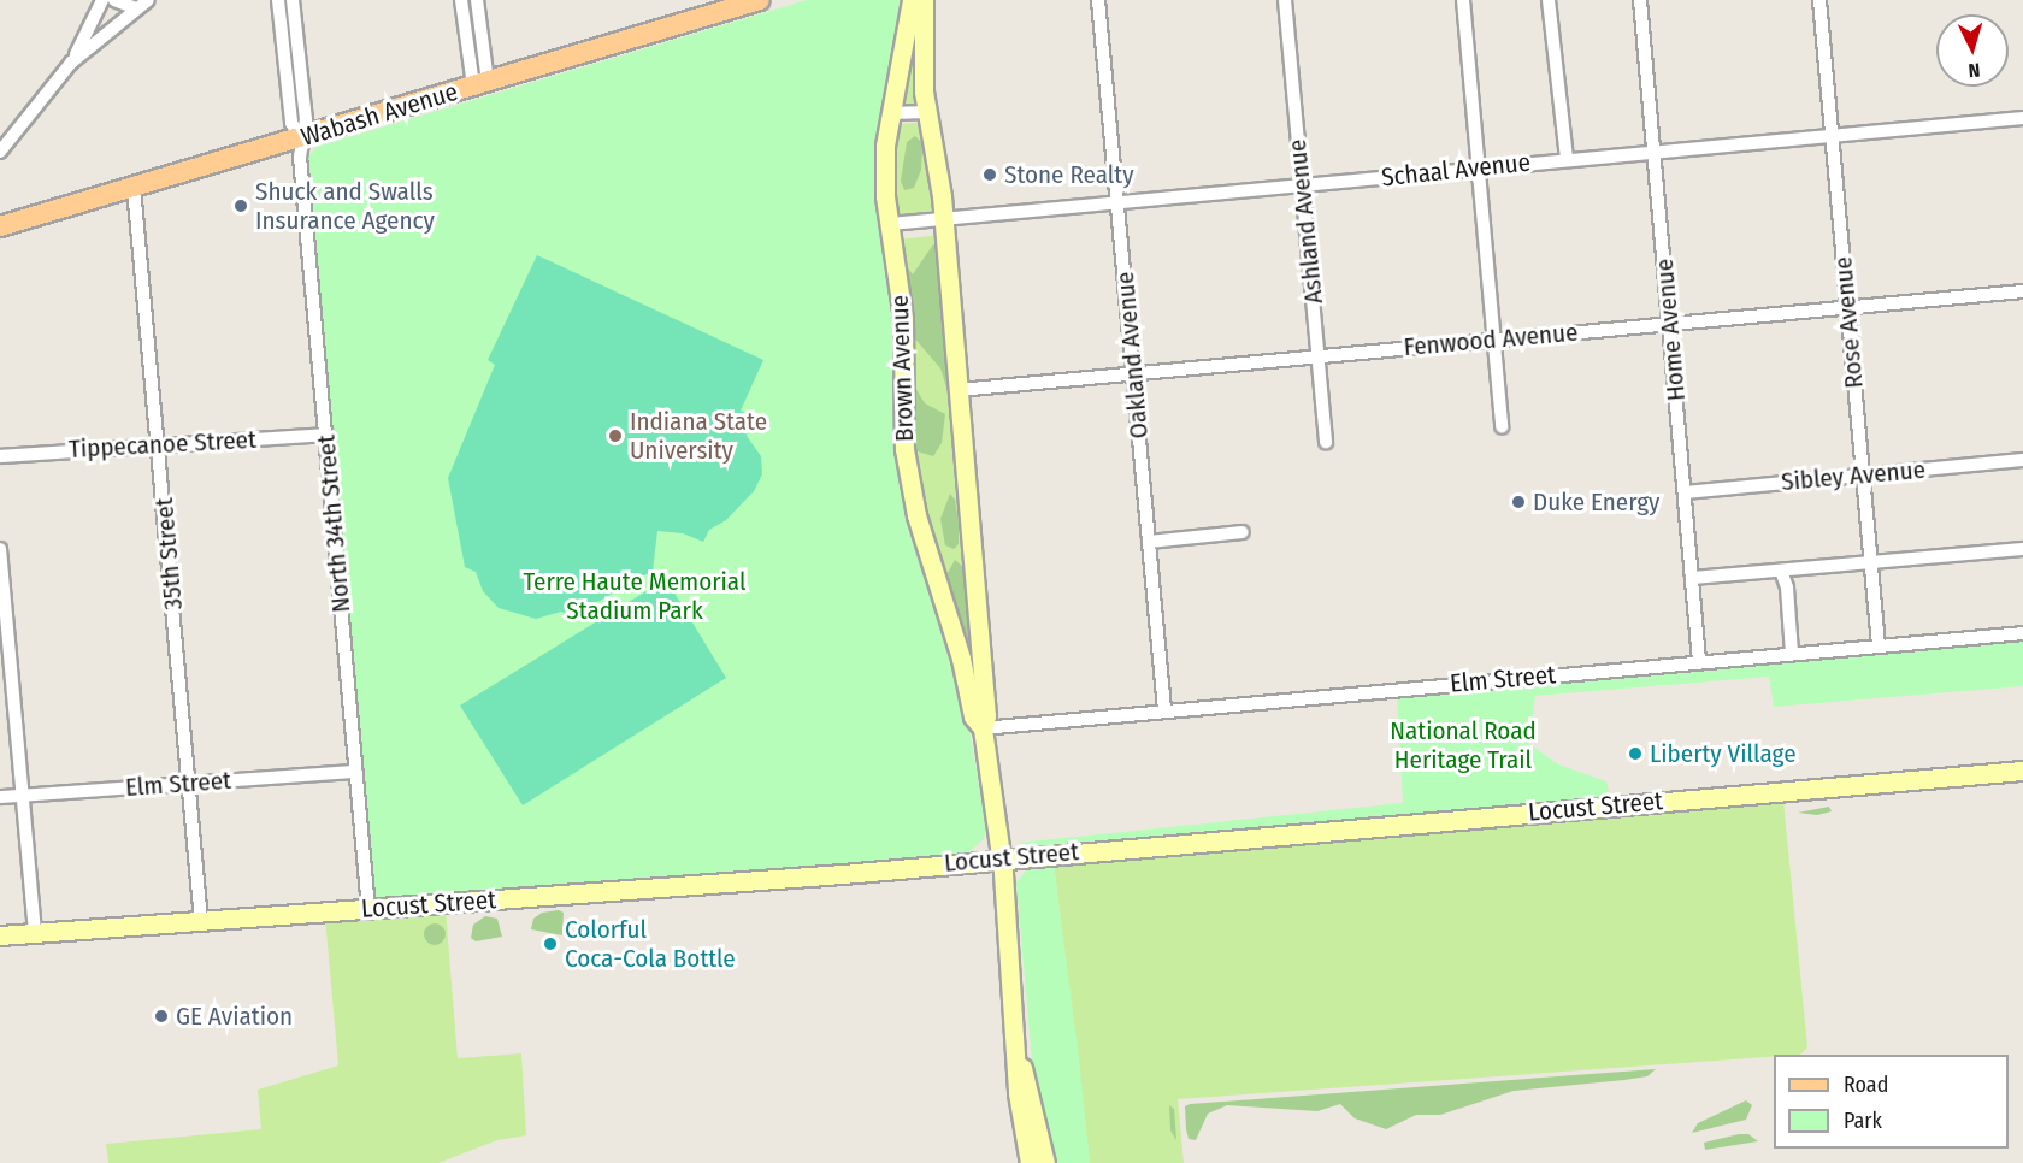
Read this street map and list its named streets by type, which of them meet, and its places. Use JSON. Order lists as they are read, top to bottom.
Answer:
{
  "streets": {
    "main road": ["Wabash Avenue"],
    "street": [
      "Schaal Avenue",
      "Ashland Avenue",
      "Rose Avenue",
      "Home Avenue",
      "Fenwood Avenue",
      "Oakland Avenue",
      "Brown Avenue",
      "Tippecanoe Street",
      "Sibley Avenue",
      "North 34th Street",
      "35th Street",
      "Elm Street",
      "Locust Street"
    ]
  },
  "crossings": [
    ["Wabash Avenue", "North 34th Street"],
    ["Wabash Avenue", "35th Street"],
    ["Schaal Avenue", "Ashland Avenue"],
    ["Schaal Avenue", "Rose Avenue"],
    ["Schaal Avenue", "Home Avenue"],
    ["Schaal Avenue", "Oakland Avenue"],
    ["Schaal Avenue", "Brown Avenue"],
    ["Ashland Avenue", "Fenwood Avenue"],
    ["Rose Avenue", "Fenwood Avenue"],
    ["Rose Avenue", "Sibley Avenue"],
    ["Rose Avenue", "Elm Street"],
    ["Home Avenue", "Fenwood Avenue"],
    ["Home Avenue", "Sibley Avenue"],
    ["Home Avenue", "Elm Street"],
    ["Fenwood Avenue", "Oakland Avenue"],
    ["Fenwood Avenue", "Brown Avenue"],
    ["Oakland Avenue", "Elm Street"],
    ["Brown Avenue", "Elm Street"],
    ["Brown Avenue", "Locust Street"],
    ["Tippecanoe Street", "North 34th Street"],
    ["Tippecanoe Street", "35th Street"],
    ["North 34th Street", "Elm Street"],
    ["North 34th Street", "Locust Street"],
    ["35th Street", "Elm Street"],
    ["35th Street", "Locust Street"]
  ],
  "parks": ["Terre Haute Memorial Stadium Park", "National Road Heritage Trail"],
  "places": [
    "Stone Realty",
    "Shuck and Swalls Insurance Agency",
    "Indiana State University",
    "Duke Energy",
    "Liberty Village",
    "Colorful Coca-Cola Bottle",
    "GE Aviation"
  ],
  "legend": ["Road", "Park"],
  "north": "bottom"
}
